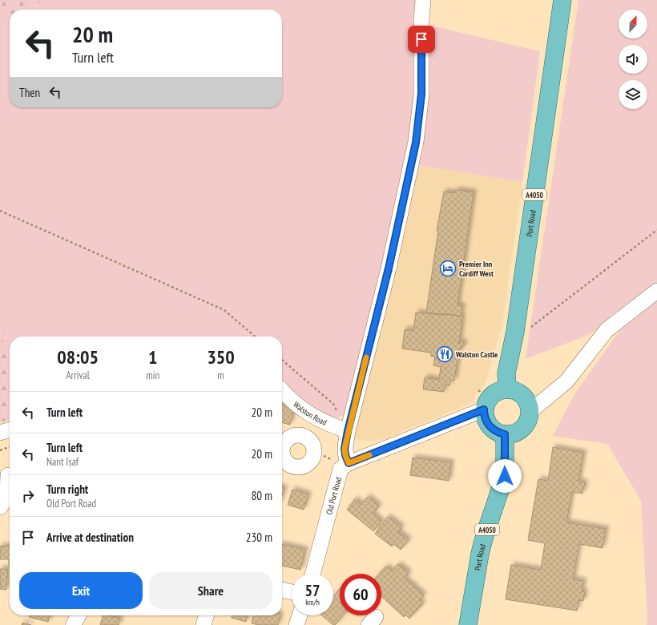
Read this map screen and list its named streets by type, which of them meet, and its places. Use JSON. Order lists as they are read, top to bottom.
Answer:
{
  "streets": {
    "main road": ["A4050", "Port Road"],
    "street": ["Walston Road", "Old Port Road"]
  },
  "places": {
    "hotel": ["Premier Inn Cardiff West"],
    "restaurant": ["Walston Castle"]
  },
  "north": "top right",
  "page": {
    "turn": ["20 m", "Turn left"],
    "then": "Then",
    "eta": [
      "08:05",
      "Arrival",
      "1",
      "min",
      "350",
      "m"
    ],
    "list": [
      {
        "name": "Turn left",
        "value": "20 m"
      },
      {
        "name": "Turn left",
        "note": "Nant Isaf",
        "value": "20 m"
      },
      {
        "name": "Turn right",
        "note": "Old Port Road",
        "value": "80 m"
      },
      {
        "name": "Arrive at destination",
        "value": "230 m"
      }
    ],
    "buttons": ["Exit", "Share"],
    "speed": "57 km/h",
    "limit": "60"
  }
}
